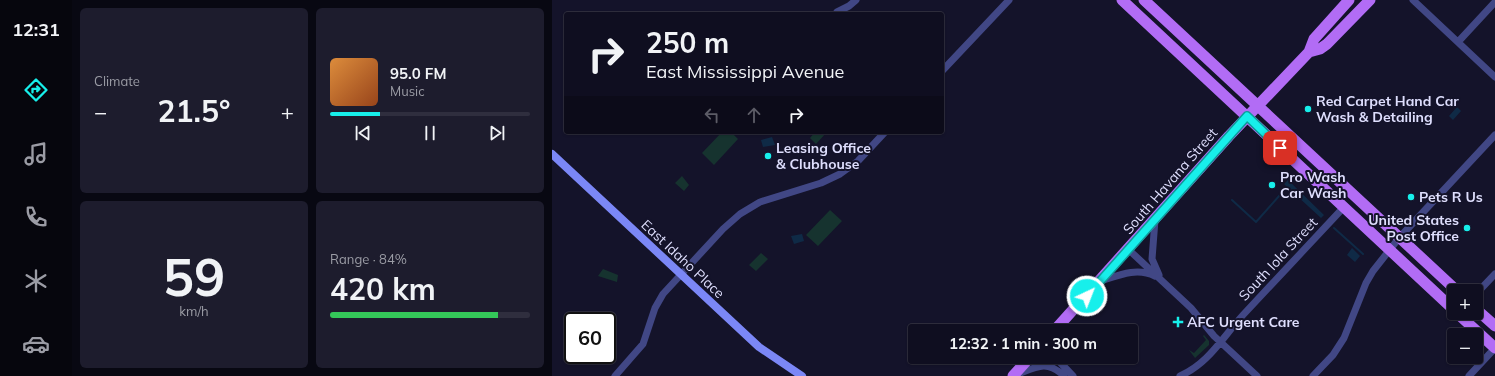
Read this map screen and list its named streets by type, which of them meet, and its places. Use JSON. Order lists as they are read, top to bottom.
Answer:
{
  "streets": {
    "main road": ["South Havana Street"],
    "street": ["East Idaho Place", "South Iola Street"]
  },
  "places": {
    "other": [
      "Red Carpet Hand Car Wash & Detailing",
      "Leasing Office & Clubhouse",
      "Pro Wash Car Wash",
      "Pets R Us",
      "United States Post Office"
    ],
    "health": ["AFC Urgent Care"]
  },
  "page": {
    "tabs": "12:31",
    "tile": [
      "Climate",
      ["59", "km/h"],
      ["Range · 84%", "420 km"]
    ],
    "turn": ["250 m", "East Mississippi Avenue"],
    "song": ["95.0 FM", "Music"],
    "heat": ["−", "21.5°", "+"],
    "map_buttons": ["+", "−"],
    "limit": "60",
    "trip": "12:32 · 1 min · 300 m"
  }
}
